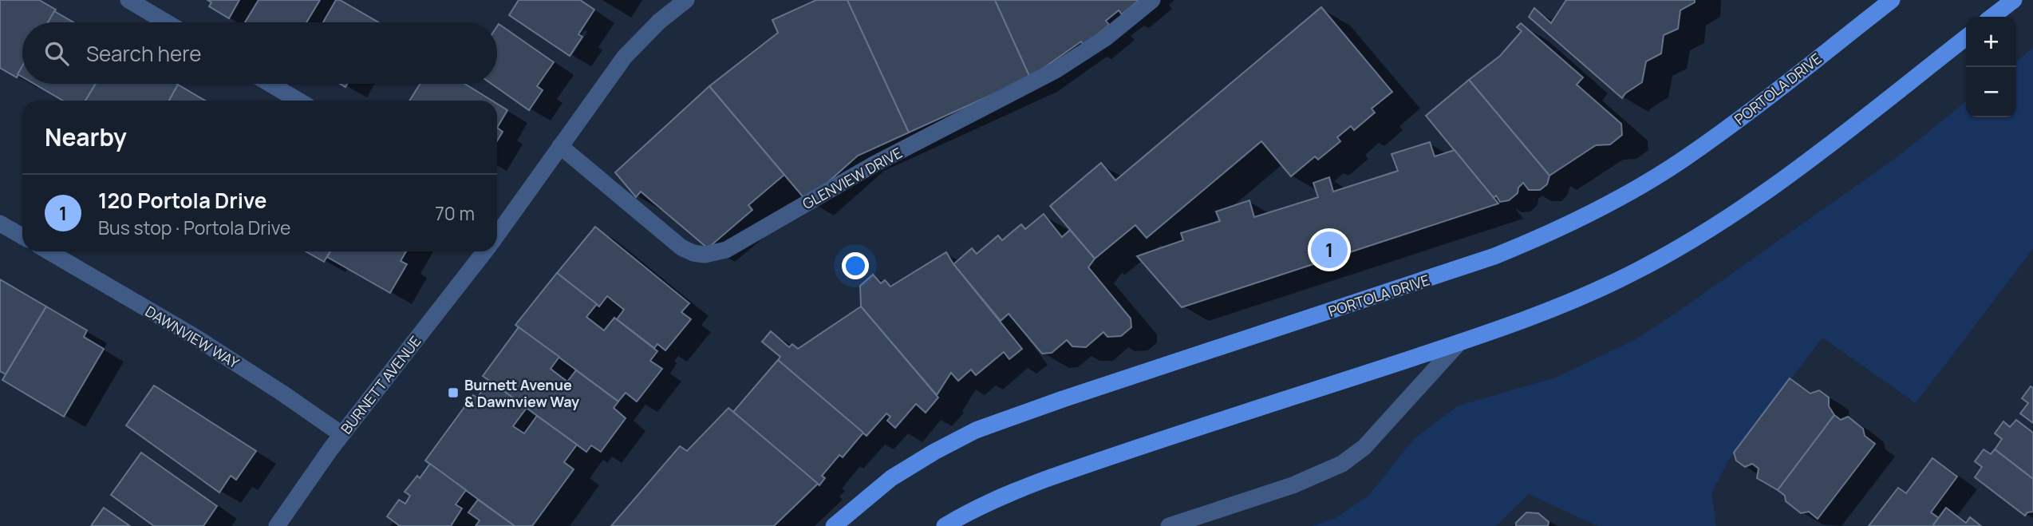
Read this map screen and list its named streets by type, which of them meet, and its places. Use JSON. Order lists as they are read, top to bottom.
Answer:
{
  "streets": {
    "main road": ["PORTOLA DRIVE"],
    "street": ["GLENVIEW DRIVE", "DAWNVIEW WAY", "BURNETT AVENUE"]
  },
  "crossings": [
    ["DAWNVIEW WAY", "BURNETT AVENUE"]
  ],
  "places": {
    "transit": ["Burnett Avenue & Dawnview Way"]
  },
  "page": {
    "map_buttons": ["+", "−"],
    "search": "Search here",
    "heading": "Nearby",
    "list": [
      {
        "mark": "1",
        "name": "120 Portola Drive",
        "note": "Bus stop · Portola Drive",
        "value": "70 m"
      }
    ],
    "pins": "1"
  }
}
